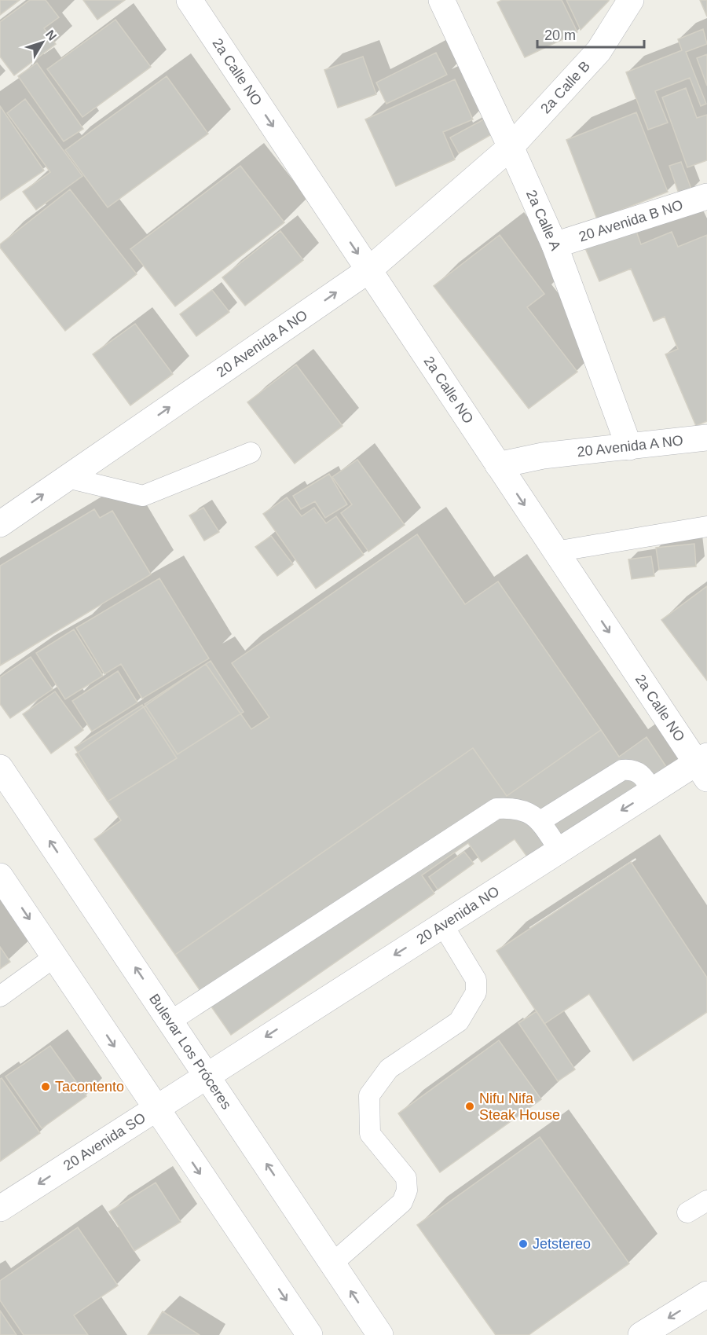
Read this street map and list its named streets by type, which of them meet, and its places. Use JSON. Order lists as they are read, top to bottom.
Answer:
{
  "streets": {
    "street": [
      "2a Calle NO",
      "2a Calle B",
      "2a Calle A",
      "20 Avenida B NO",
      "20 Avenida A NO",
      "20 Avenida NO",
      "Bulevar Los Próceres",
      "20 Avenida SO"
    ]
  },
  "crossings": [
    ["2a Calle NO", "20 Avenida A NO"],
    ["2a Calle NO", "20 Avenida NO"],
    ["2a Calle B", "2a Calle A"],
    ["2a Calle B", "20 Avenida A NO"],
    ["2a Calle A", "20 Avenida B NO"],
    ["2a Calle A", "20 Avenida A NO"],
    ["20 Avenida NO", "Bulevar Los Próceres"],
    ["20 Avenida NO", "20 Avenida SO"],
    ["Bulevar Los Próceres", "20 Avenida SO"]
  ],
  "one_way": [
    "2a Calle NO",
    "20 Avenida A NO",
    "20 Avenida NO",
    "20 Avenida SO"
  ],
  "places": ["Tacontento", "Nifu Nifa Steak House", "Jetstereo"],
  "scale_bar": "20 m",
  "north": "top right"
}
